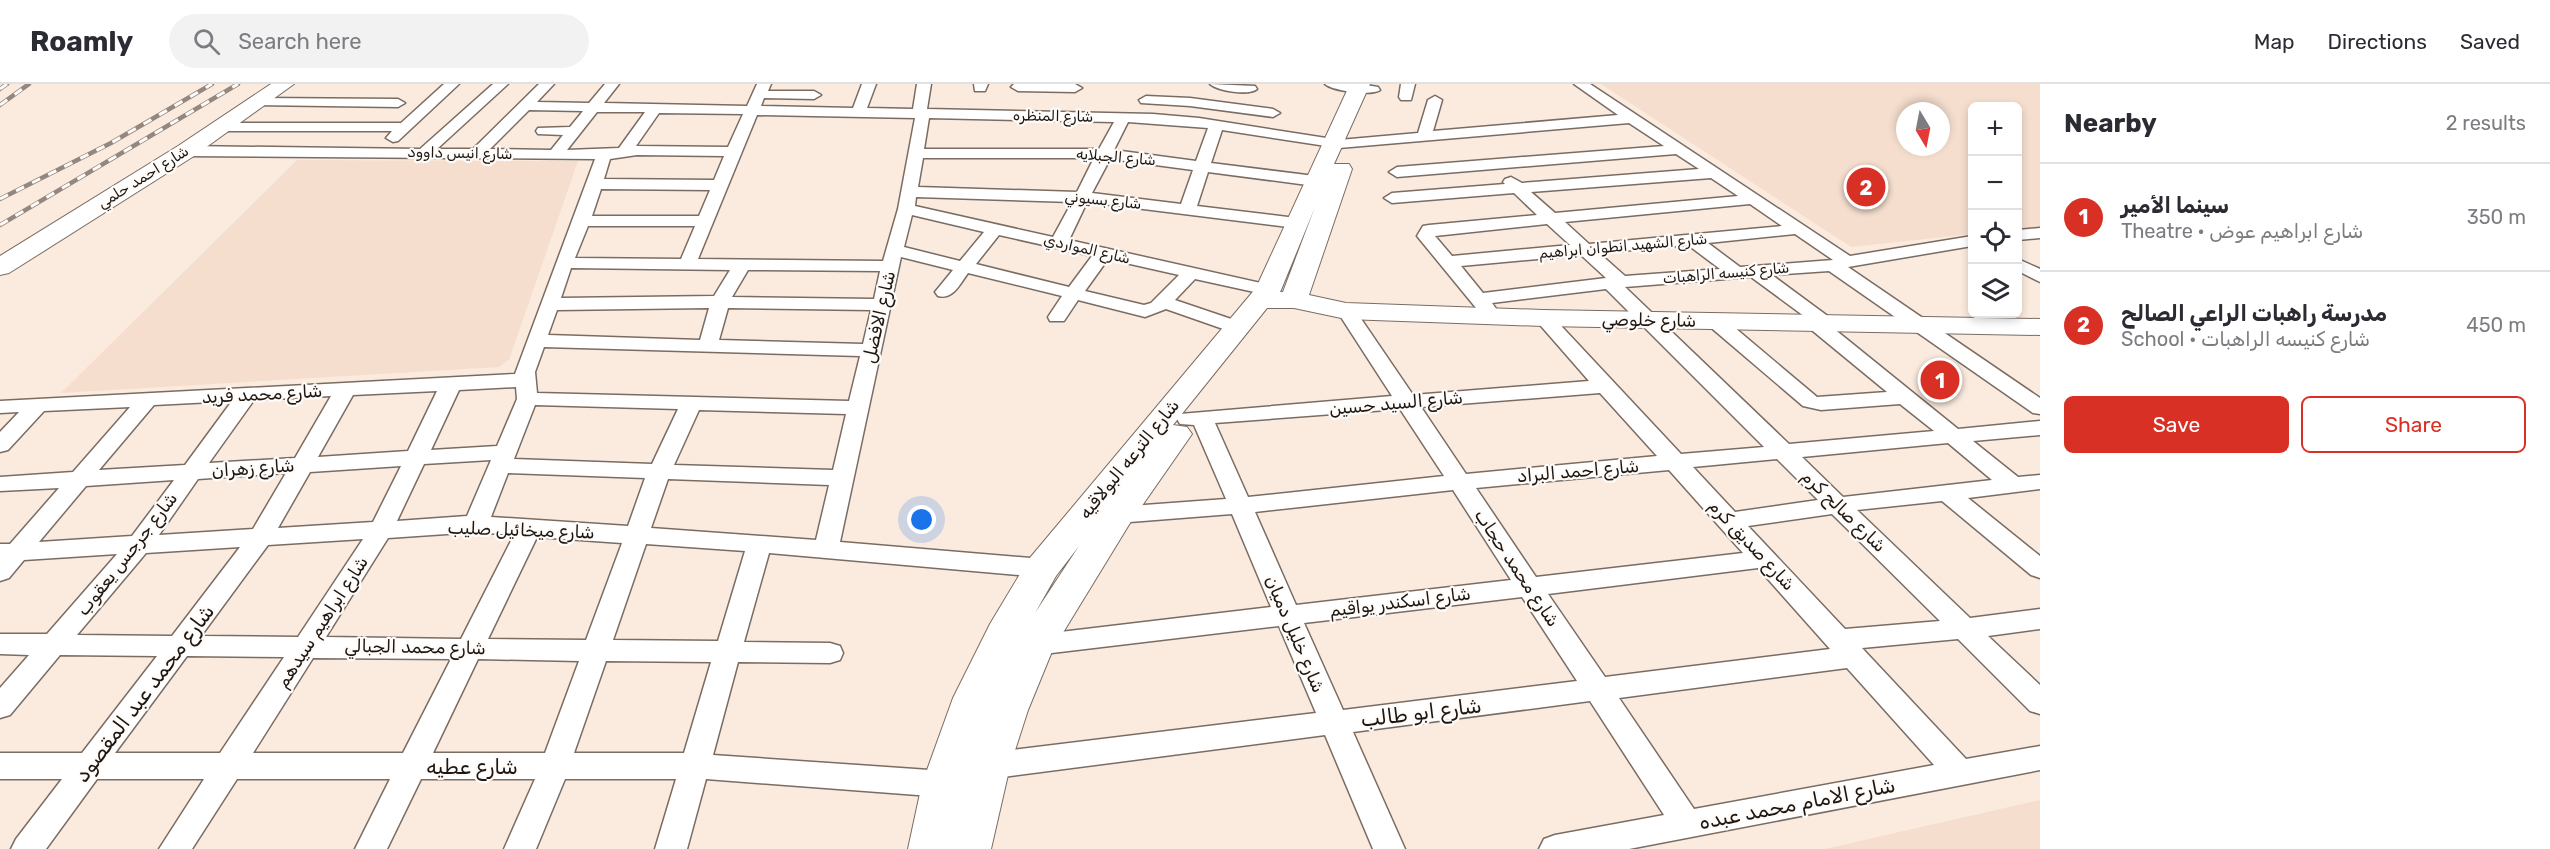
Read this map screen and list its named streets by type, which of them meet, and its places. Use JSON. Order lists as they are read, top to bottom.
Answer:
{
  "streets": {
    "main road": ["شارع احمد حلمي", "شارع خلوصي", "شارع الترعه البولاقيه"],
    "street": [
      "شارع المنظره",
      "شارع انيس داوود",
      "شارع الجبلايه",
      "شارع بسيوني",
      "شارع الشهيد انطوان ابراهيم",
      "شارع المواردي",
      "شارع كنيسه الراهبات",
      "شارع الافضل",
      "شارع محمد فريد",
      "شارع السيد حسين",
      "شارع زهران",
      "شارع احمد البراد",
      "شارع صالح كرم",
      "شارع ميخائيل صليب",
      "شارع صديق كرم",
      "شارع جرجس يعقوب",
      "شارع محمد حجاب",
      "شارع اسكندر يواقيم",
      "شارع ابراهيم سيدهم",
      "شارع خليل دميان",
      "شارع محمد الجبالي",
      "شارع محمد عبد المقصود",
      "شارع ابو طالب",
      "شارع عطيه",
      "شارع الامام محمد عبده"
    ]
  },
  "crossings": [
    ["شارع المنظره", "شارع الافضل"],
    ["شارع المنظره", "شارع الترعه البولاقيه"],
    ["شارع انيس داوود", "شارع احمد حلمي"],
    ["شارع الجبلايه", "شارع الافضل"],
    ["شارع الجبلايه", "شارع الترعه البولاقيه"],
    ["شارع بسيوني", "شارع المواردي"],
    ["شارع بسيوني", "شارع الافضل"],
    ["شارع بسيوني", "شارع الترعه البولاقيه"],
    ["شارع الشهيد انطوان ابراهيم", "شارع صالح كرم"],
    ["شارع المواردي", "شارع الافضل"],
    ["شارع المواردي", "شارع خلوصي"],
    ["شارع المواردي", "شارع الترعه البولاقيه"],
    ["شارع كنيسه الراهبات", "شارع خلوصي"],
    ["شارع كنيسه الراهبات", "شارع صالح كرم"],
    ["شارع الافضل", "شارع محمد فريد"],
    ["شارع الافضل", "شارع زهران"],
    ["شارع الافضل", "شارع ميخائيل صليب"],
    ["شارع خلوصي", "شارع الترعه البولاقيه"],
    ["شارع خلوصي", "شارع صالح كرم"],
    ["شارع خلوصي", "شارع صديق كرم"],
    ["شارع خلوصي", "شارع محمد حجاب"],
    ["شارع محمد فريد", "شارع جرجس يعقوب"],
    ["شارع محمد فريد", "شارع ابراهيم سيدهم"],
    ["شارع محمد فريد", "شارع محمد عبد المقصود"],
    ["شارع السيد حسين", "شارع الترعه البولاقيه"],
    ["شارع السيد حسين", "شارع صديق كرم"],
    ["شارع السيد حسين", "شارع محمد حجاب"],
    ["شارع السيد حسين", "شارع خليل دميان"],
    ["شارع الترعه البولاقيه", "شارع احمد البراد"],
    ["شارع الترعه البولاقيه", "شارع ميخائيل صليب"],
    ["شارع الترعه البولاقيه", "شارع محمد حجاب"],
    ["شارع الترعه البولاقيه", "شارع اسكندر يواقيم"],
    ["شارع الترعه البولاقيه", "شارع خليل دميان"],
    ["شارع الترعه البولاقيه", "شارع ابو طالب"],
    ["شارع الترعه البولاقيه", "شارع عطيه"],
    ["شارع زهران", "شارع جرجس يعقوب"],
    ["شارع زهران", "شارع ابراهيم سيدهم"],
    ["شارع زهران", "شارع محمد عبد المقصود"],
    ["شارع احمد البراد", "شارع صالح كرم"],
    ["شارع احمد البراد", "شارع صديق كرم"],
    ["شارع احمد البراد", "شارع محمد حجاب"],
    ["شارع احمد البراد", "شارع خليل دميان"],
    ["شارع صالح كرم", "شارع ابو طالب"],
    ["شارع ميخائيل صليب", "شارع جرجس يعقوب"],
    ["شارع ميخائيل صليب", "شارع ابراهيم سيدهم"],
    ["شارع ميخائيل صليب", "شارع محمد عبد المقصود"],
    ["شارع صديق كرم", "شارع اسكندر يواقيم"],
    ["شارع صديق كرم", "شارع ابو طالب"],
    ["شارع صديق كرم", "شارع الامام محمد عبده"],
    ["شارع جرجس يعقوب", "شارع محمد الجبالي"],
    ["شارع محمد حجاب", "شارع اسكندر يواقيم"],
    ["شارع محمد حجاب", "شارع ابو طالب"],
    ["شارع محمد حجاب", "شارع الامام محمد عبده"],
    ["شارع اسكندر يواقيم", "شارع خليل دميان"],
    ["شارع ابراهيم سيدهم", "شارع محمد الجبالي"],
    ["شارع ابراهيم سيدهم", "شارع عطيه"],
    ["شارع خليل دميان", "شارع ابو طالب"],
    ["شارع محمد الجبالي", "شارع محمد عبد المقصود"],
    ["شارع محمد عبد المقصود", "شارع عطيه"]
  ],
  "north": "bottom",
  "page": {
    "header": "Roamly",
    "search": "Search here",
    "nav": ["Map", "Directions", "Saved"],
    "heading": ["Nearby", "2 results"],
    "map_buttons": ["+", "−"],
    "list": [
      {
        "mark": "1",
        "name": "سينما الأمير",
        "note": "Theatre · شارع ابراهيم عوض",
        "value": "350 m"
      },
      {
        "mark": "2",
        "name": "مدرسة راهبات الراعي الصالح",
        "note": "School · شارع كنيسه الراهبات",
        "value": "450 m"
      }
    ],
    "pins": ["2", "1"],
    "buttons": ["Save", "Share"]
  }
}
